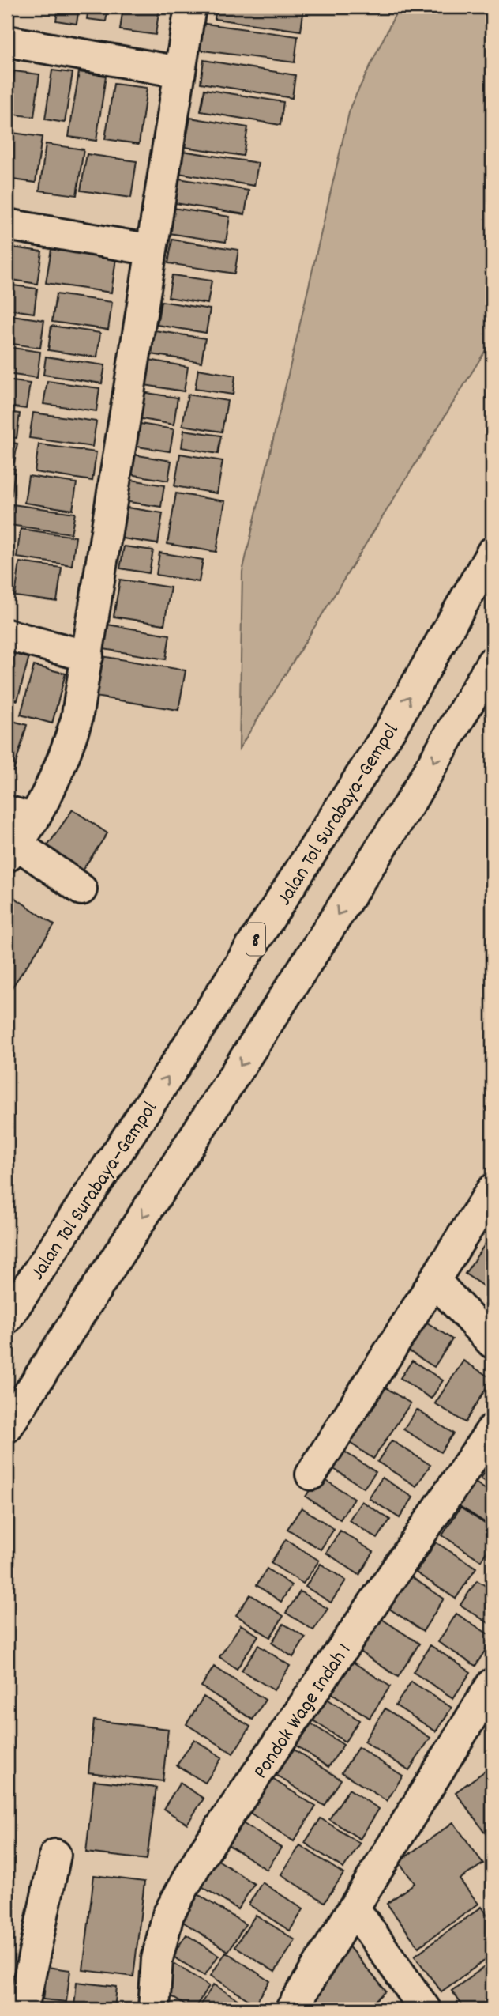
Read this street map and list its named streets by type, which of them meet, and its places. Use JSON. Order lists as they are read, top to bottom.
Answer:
{
  "streets": {
    "main road": ["Jalan Tol Surabaya–Gempol", "8", "Pondok Wage Indah 1"]
  }
}
